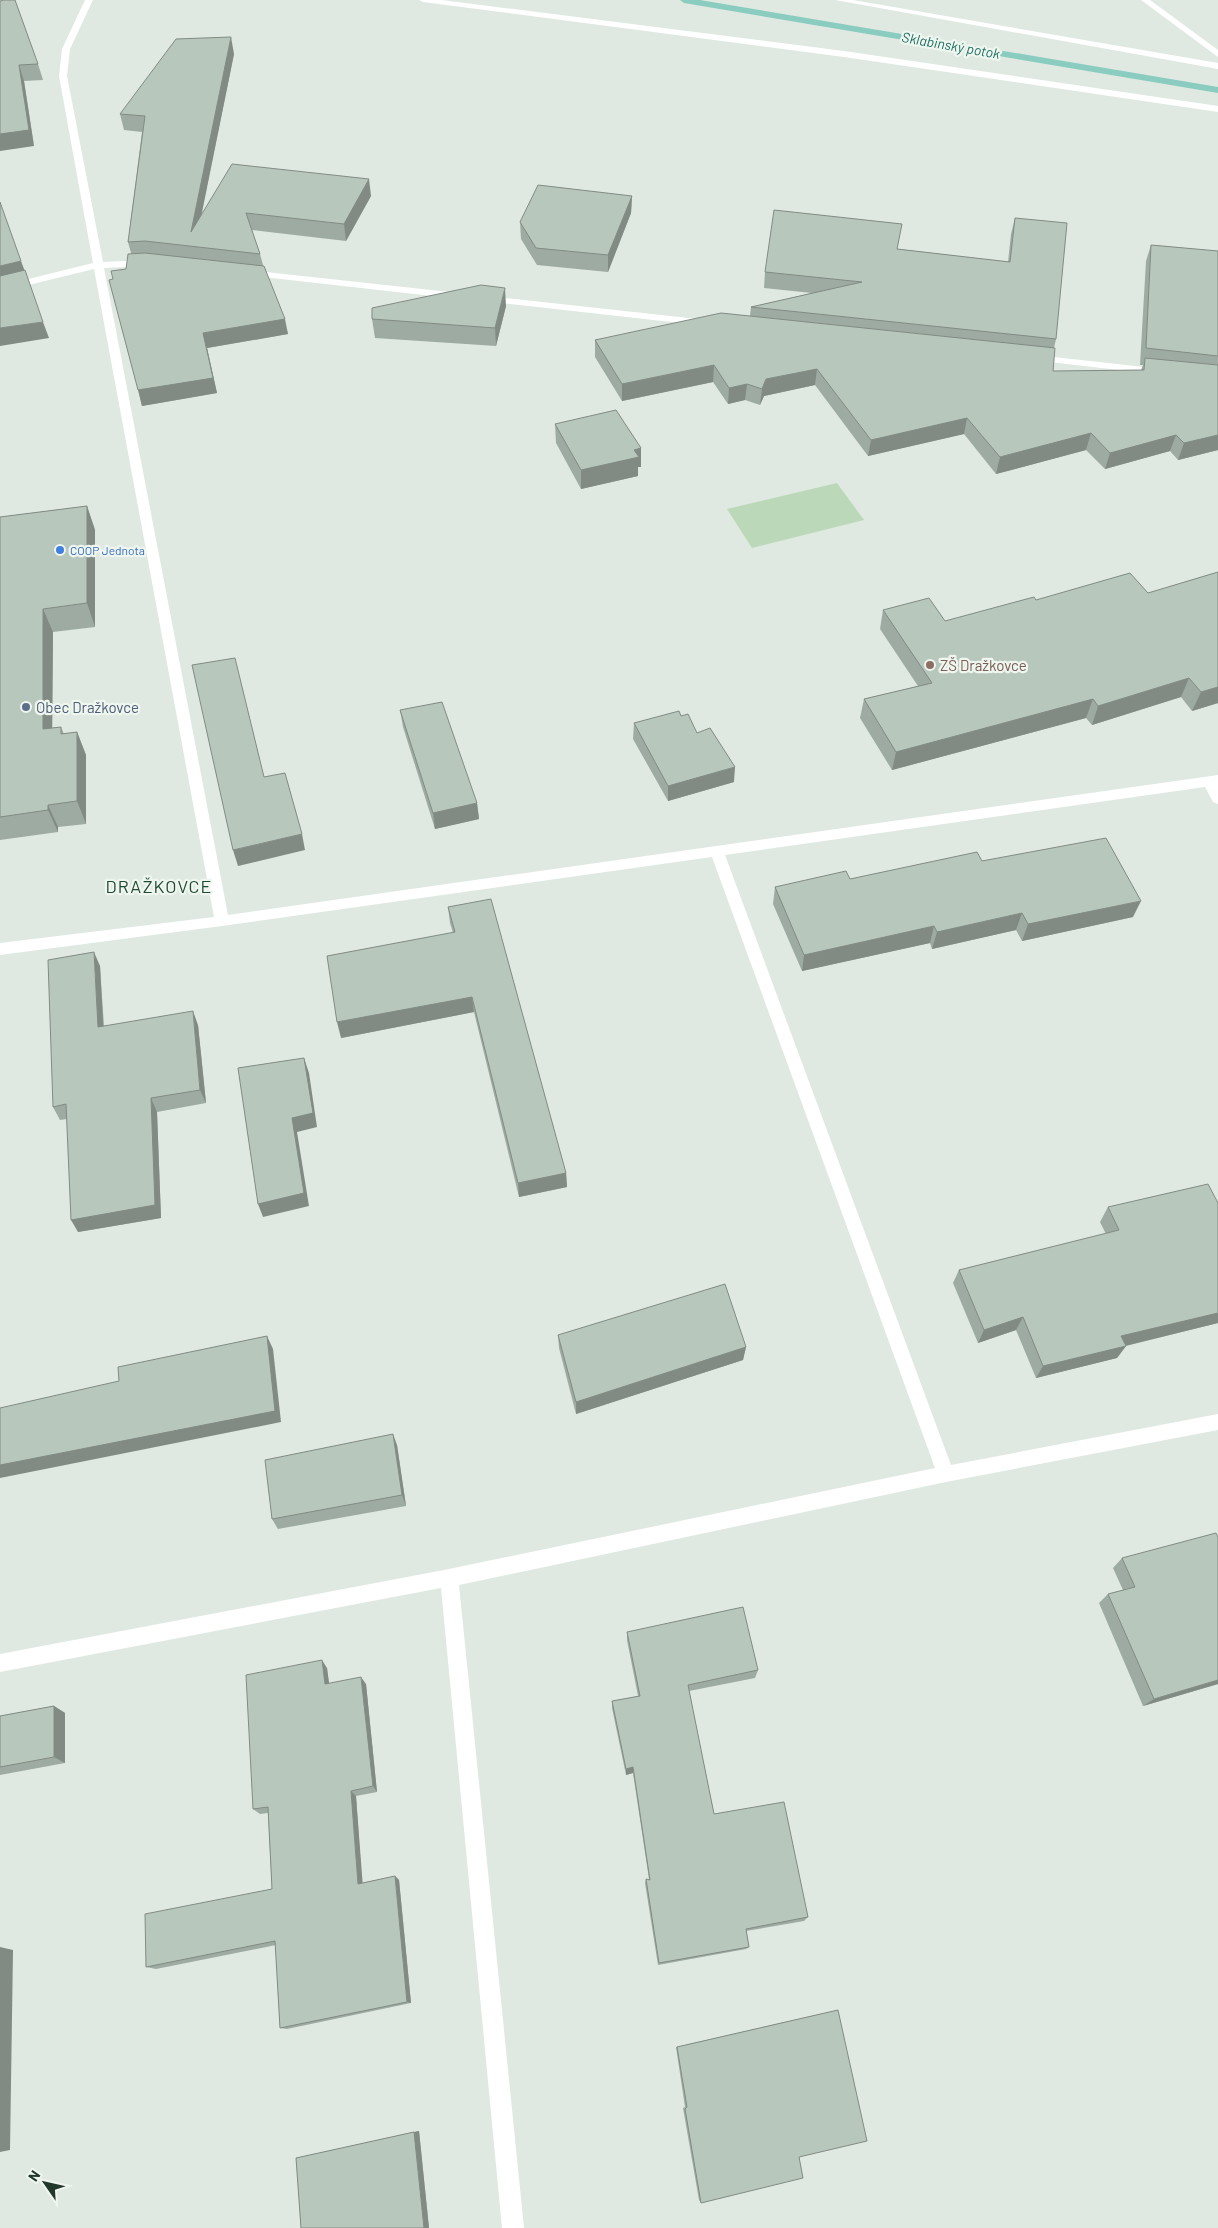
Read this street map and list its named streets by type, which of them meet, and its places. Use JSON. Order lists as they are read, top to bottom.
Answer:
{
  "districts": ["DRAŽKOVCE"],
  "water": ["Sklabinský potok"],
  "places": ["COOP Jednota", "ZŠ Dražkovce", "Obec Dražkovce"],
  "north": "top left"
}
